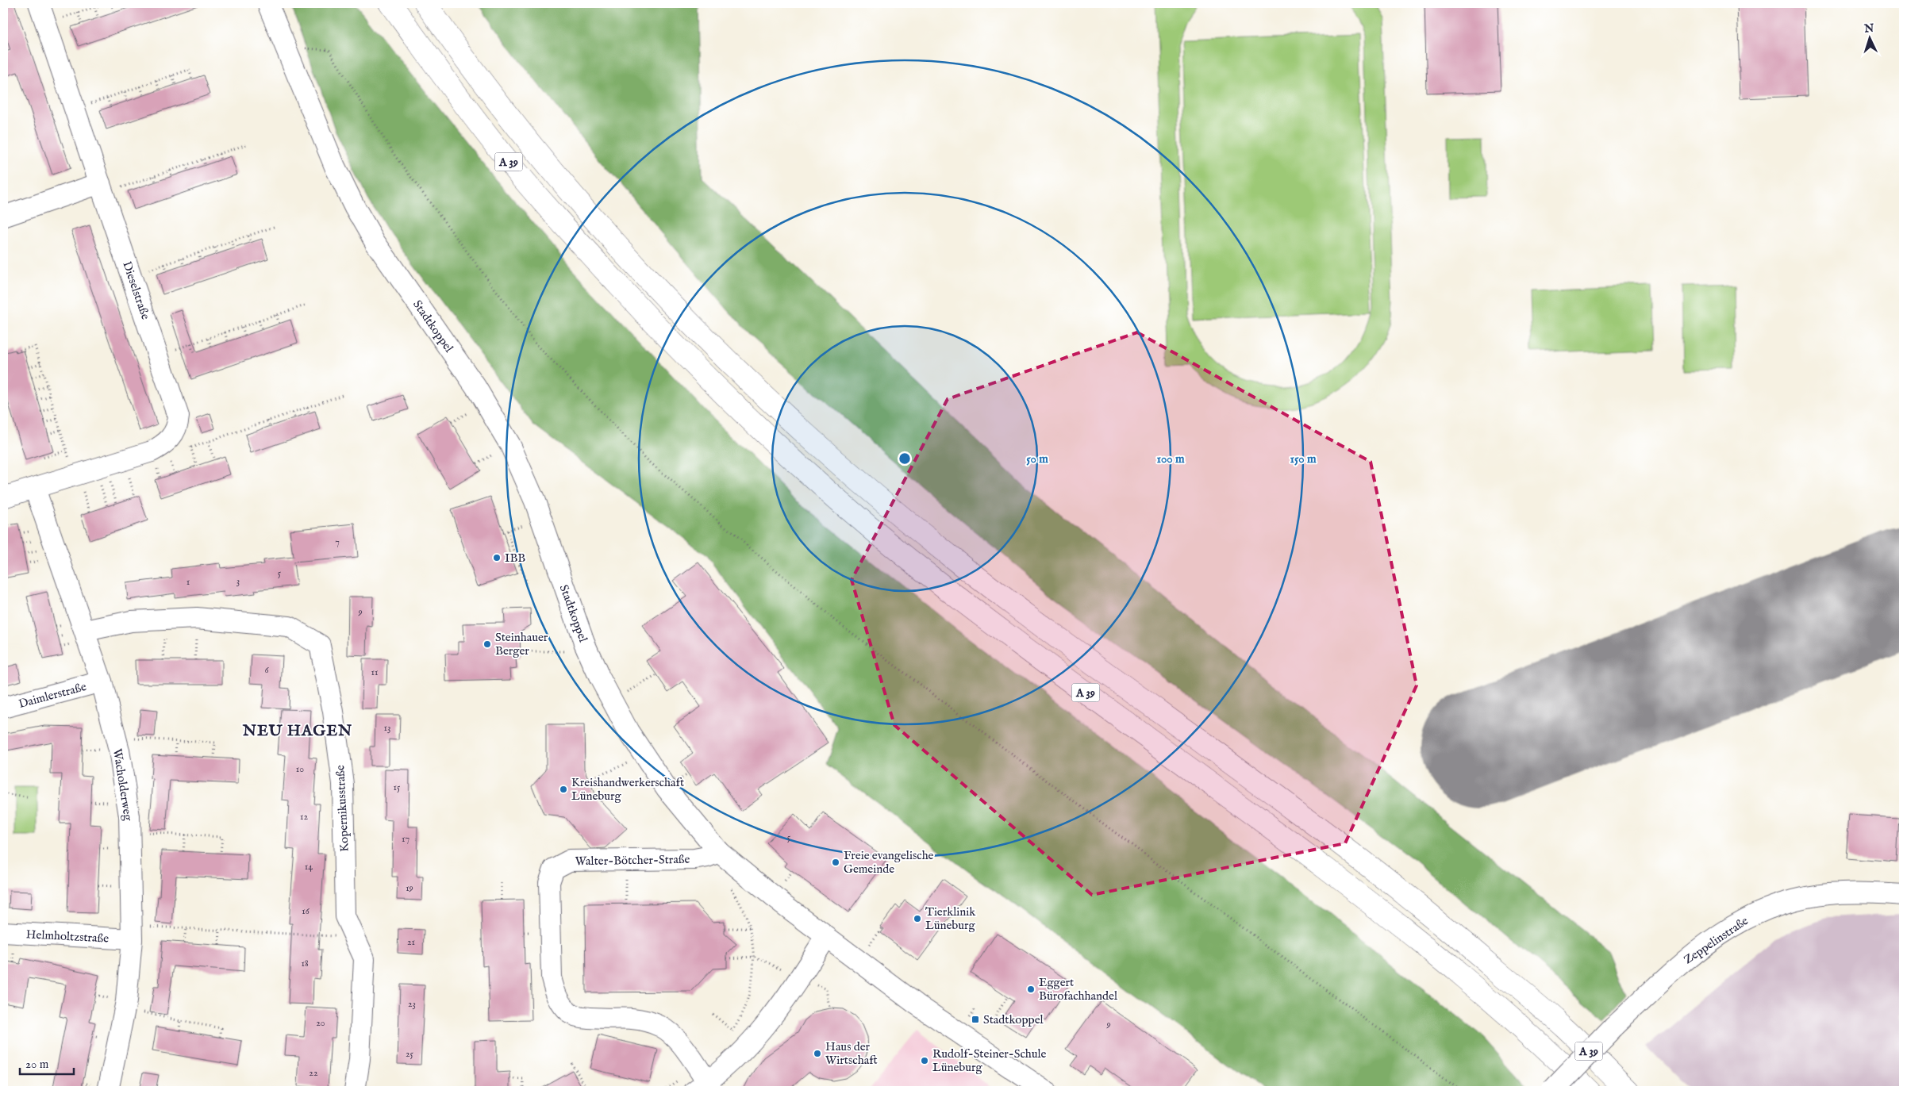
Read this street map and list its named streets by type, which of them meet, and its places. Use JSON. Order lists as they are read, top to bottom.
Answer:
{
  "streets": {
    "highway": ["A 39"],
    "street": [
      "Dieselstraße",
      "Stadtkoppel",
      "Daimlerstraße",
      "Wacholderweg",
      "Kopernikusstraße",
      "Walter-Bötcher-Straße",
      "Helmholtzstraße",
      "Zeppelinstraße"
    ]
  },
  "crossings": [
    ["Dieselstraße", "Wacholderweg"],
    ["Stadtkoppel", "Walter-Bötcher-Straße"],
    ["Daimlerstraße", "Wacholderweg"],
    ["Wacholderweg", "Kopernikusstraße"],
    ["Wacholderweg", "Helmholtzstraße"]
  ],
  "districts": ["NEU HAGEN"],
  "places": {
    "other": [
      "IBB",
      "Steinhauer Berger",
      "Kreishandwerkerschaft Lüneburg",
      "Freie evangelische Gemeinde",
      "Tierklinik Lüneburg",
      "Eggert Bürofachhandel",
      "Haus der Wirtschaft",
      "Rudolf-Steiner-Schule Lüneburg"
    ],
    "transit": ["Stadtkoppel"]
  },
  "house_numbers": [
    "7",
    "5",
    "3",
    "1",
    "9",
    "6",
    "11",
    "13",
    "10",
    "15",
    "12",
    "5",
    "17",
    "14",
    "19",
    "16",
    "21",
    "18",
    "23",
    "20",
    "9",
    "25",
    "22"
  ],
  "scale_bar": "20 m",
  "north": "top",
  "rings": ["50 m", "100 m", "150 m"]
}
